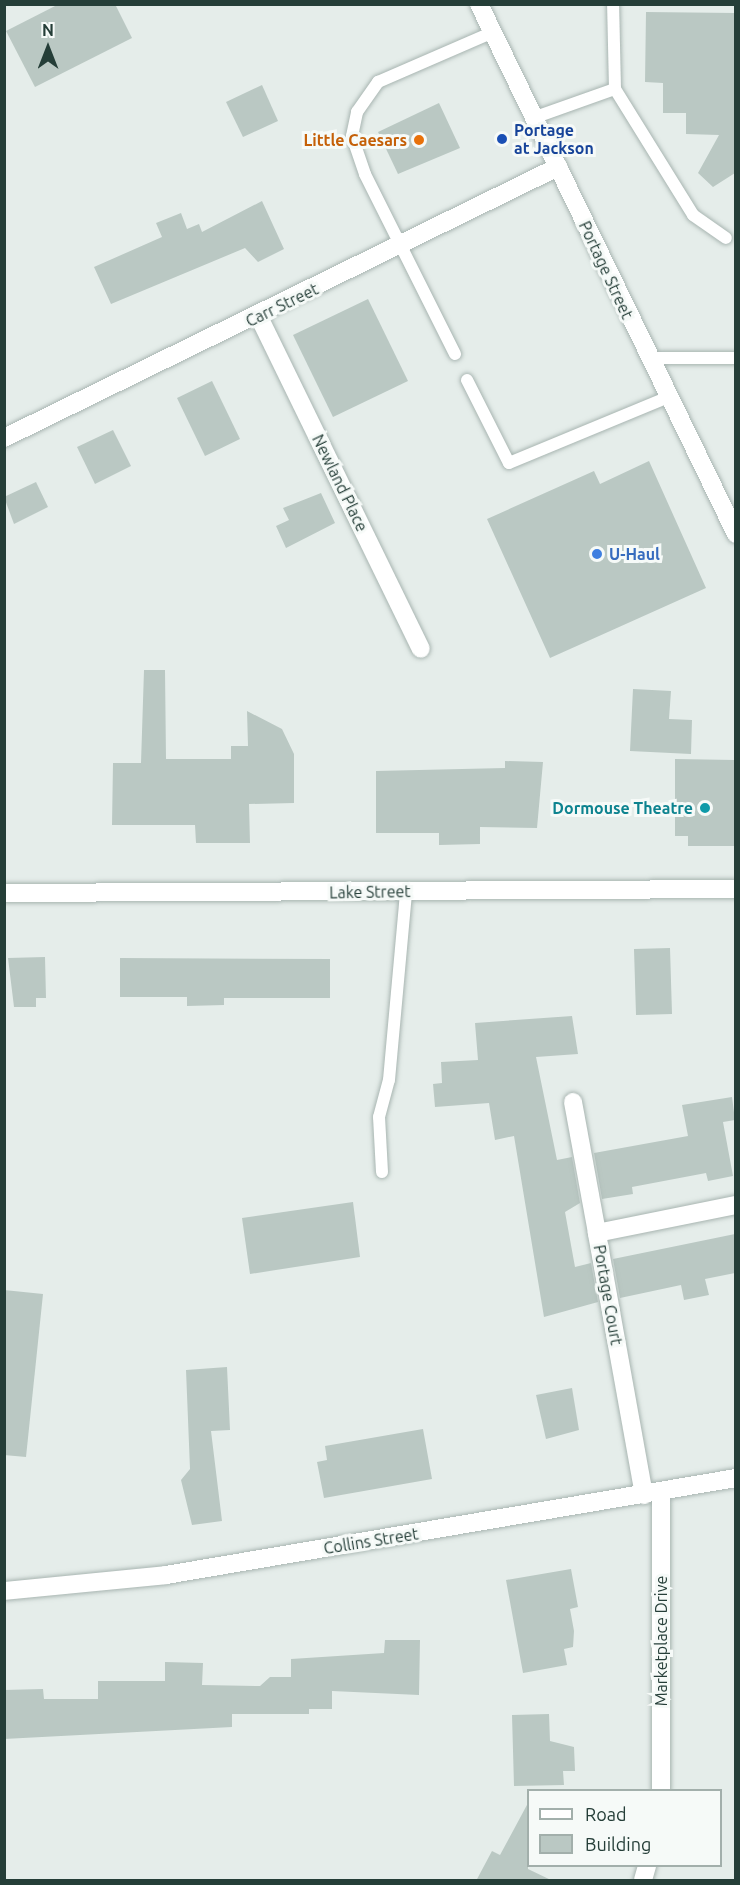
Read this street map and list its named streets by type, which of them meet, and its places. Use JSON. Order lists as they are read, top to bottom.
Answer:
{
  "streets": {
    "street": [
      "Portage Street",
      "Carr Street",
      "Newland Place",
      "Lake Street",
      "Portage Court",
      "Collins Street",
      "Marketplace Drive"
    ]
  },
  "crossings": [
    ["Portage Street", "Carr Street"],
    ["Carr Street", "Newland Place"],
    ["Portage Court", "Collins Street"],
    ["Portage Court", "Marketplace Drive"],
    ["Collins Street", "Marketplace Drive"]
  ],
  "places": [
    "Portage at Jackson",
    "Little Caesars",
    "U-Haul",
    "Dormouse Theatre"
  ],
  "legend": ["Road", "Building"],
  "north": "top"
}
